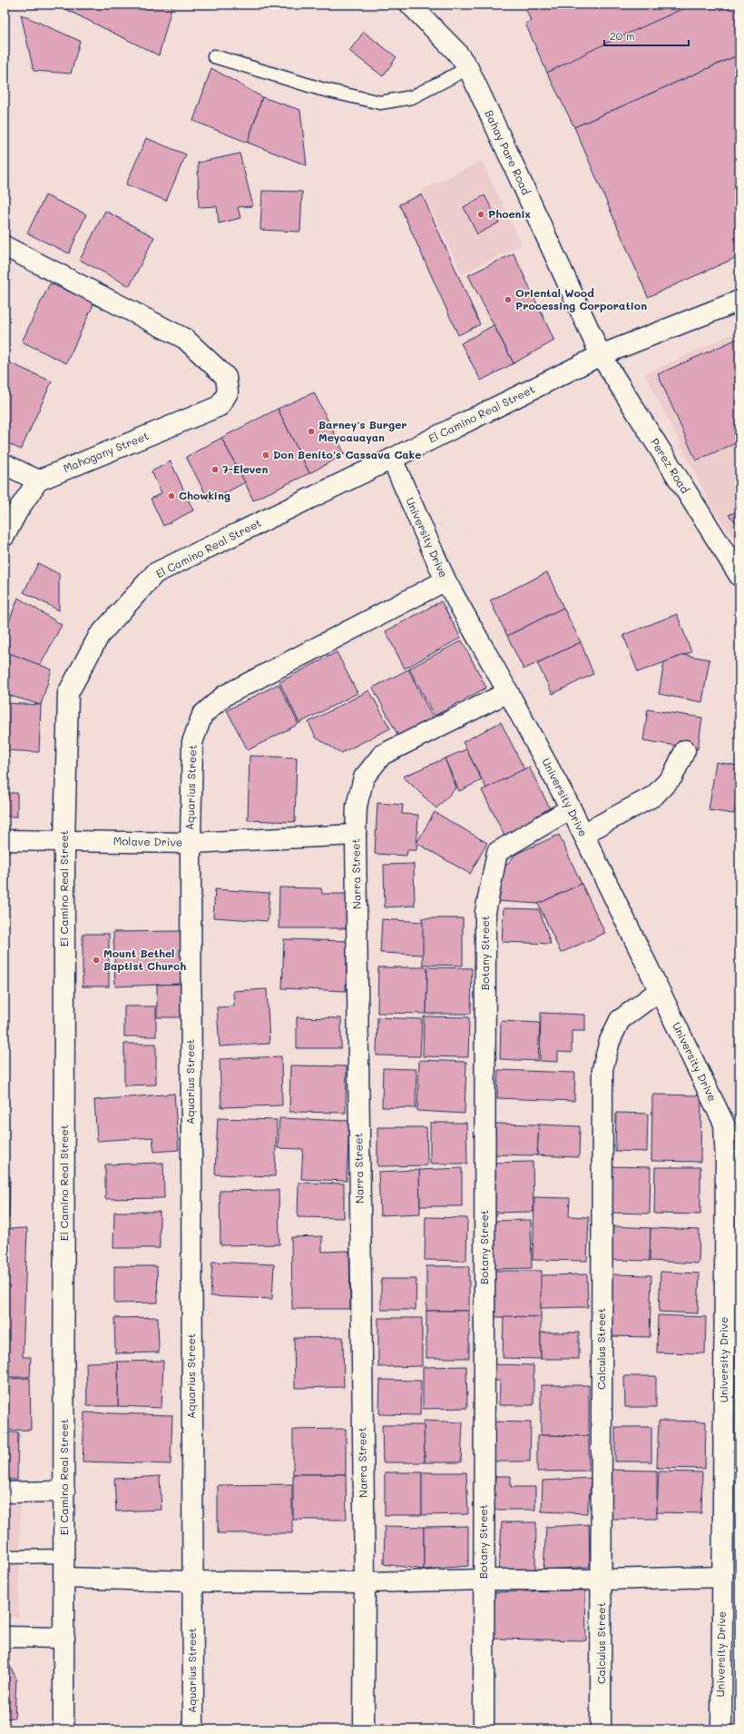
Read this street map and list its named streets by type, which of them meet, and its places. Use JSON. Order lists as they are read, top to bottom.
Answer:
{
  "streets": {
    "street": [
      "Bahay Pare Road",
      "El Camino Real Street",
      "Mahogany Street",
      "Perez Road",
      "University Drive",
      "Aquarius Street",
      "Molave Drive",
      "Narra Street",
      "Botany Street",
      "Calculus Street"
    ]
  },
  "crossings": [
    ["Bahay Pare Road", "El Camino Real Street"],
    ["Bahay Pare Road", "Perez Road"],
    ["El Camino Real Street", "Perez Road"],
    ["El Camino Real Street", "University Drive"],
    ["El Camino Real Street", "Molave Drive"],
    ["University Drive", "Aquarius Street"],
    ["University Drive", "Narra Street"],
    ["University Drive", "Botany Street"],
    ["University Drive", "Calculus Street"],
    ["Aquarius Street", "Molave Drive"],
    ["Molave Drive", "Narra Street"]
  ],
  "places": [
    "Phoenix",
    "Oriental Wood Processing Corporation",
    "Barney's Burger Meycauayan",
    "Don Benito's Cassava Cake",
    "7-Eleven",
    "Chowking",
    "Mount Bethel Baptist Church"
  ],
  "scale_bar": "20 m"
}
